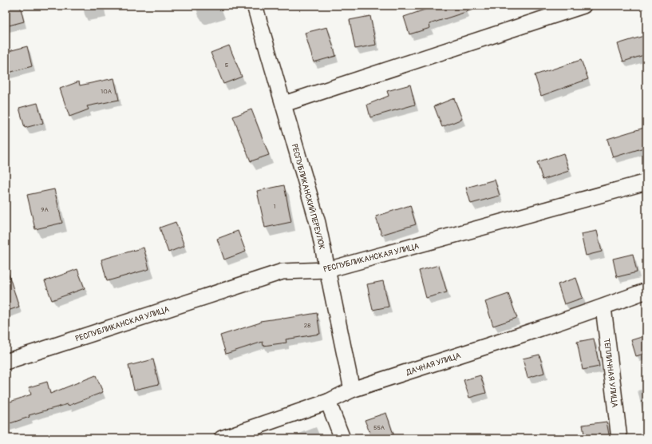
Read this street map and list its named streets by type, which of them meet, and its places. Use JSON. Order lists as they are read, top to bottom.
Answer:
{
  "streets": {
    "street": [
      "РЕСПУБЛИКАНСКИЙ ПЕРЕУЛОК",
      "РЕСПУБЛИКАНСКАЯ УЛИЦА",
      "ДАЧНАЯ УЛИЦА",
      "ТЕПЛИЧНАЯ УЛИЦА"
    ]
  },
  "crossings": [
    ["РЕСПУБЛИКАНСКИЙ ПЕРЕУЛОК", "РЕСПУБЛИКАНСКАЯ УЛИЦА"],
    ["РЕСПУБЛИКАНСКИЙ ПЕРЕУЛОК", "ДАЧНАЯ УЛИЦА"],
    ["ДАЧНАЯ УЛИЦА", "ТЕПЛИЧНАЯ УЛИЦА"]
  ],
  "house_numbers": [
    "5",
    "10А",
    "1",
    "9А",
    "28",
    "55А"
  ]
}
